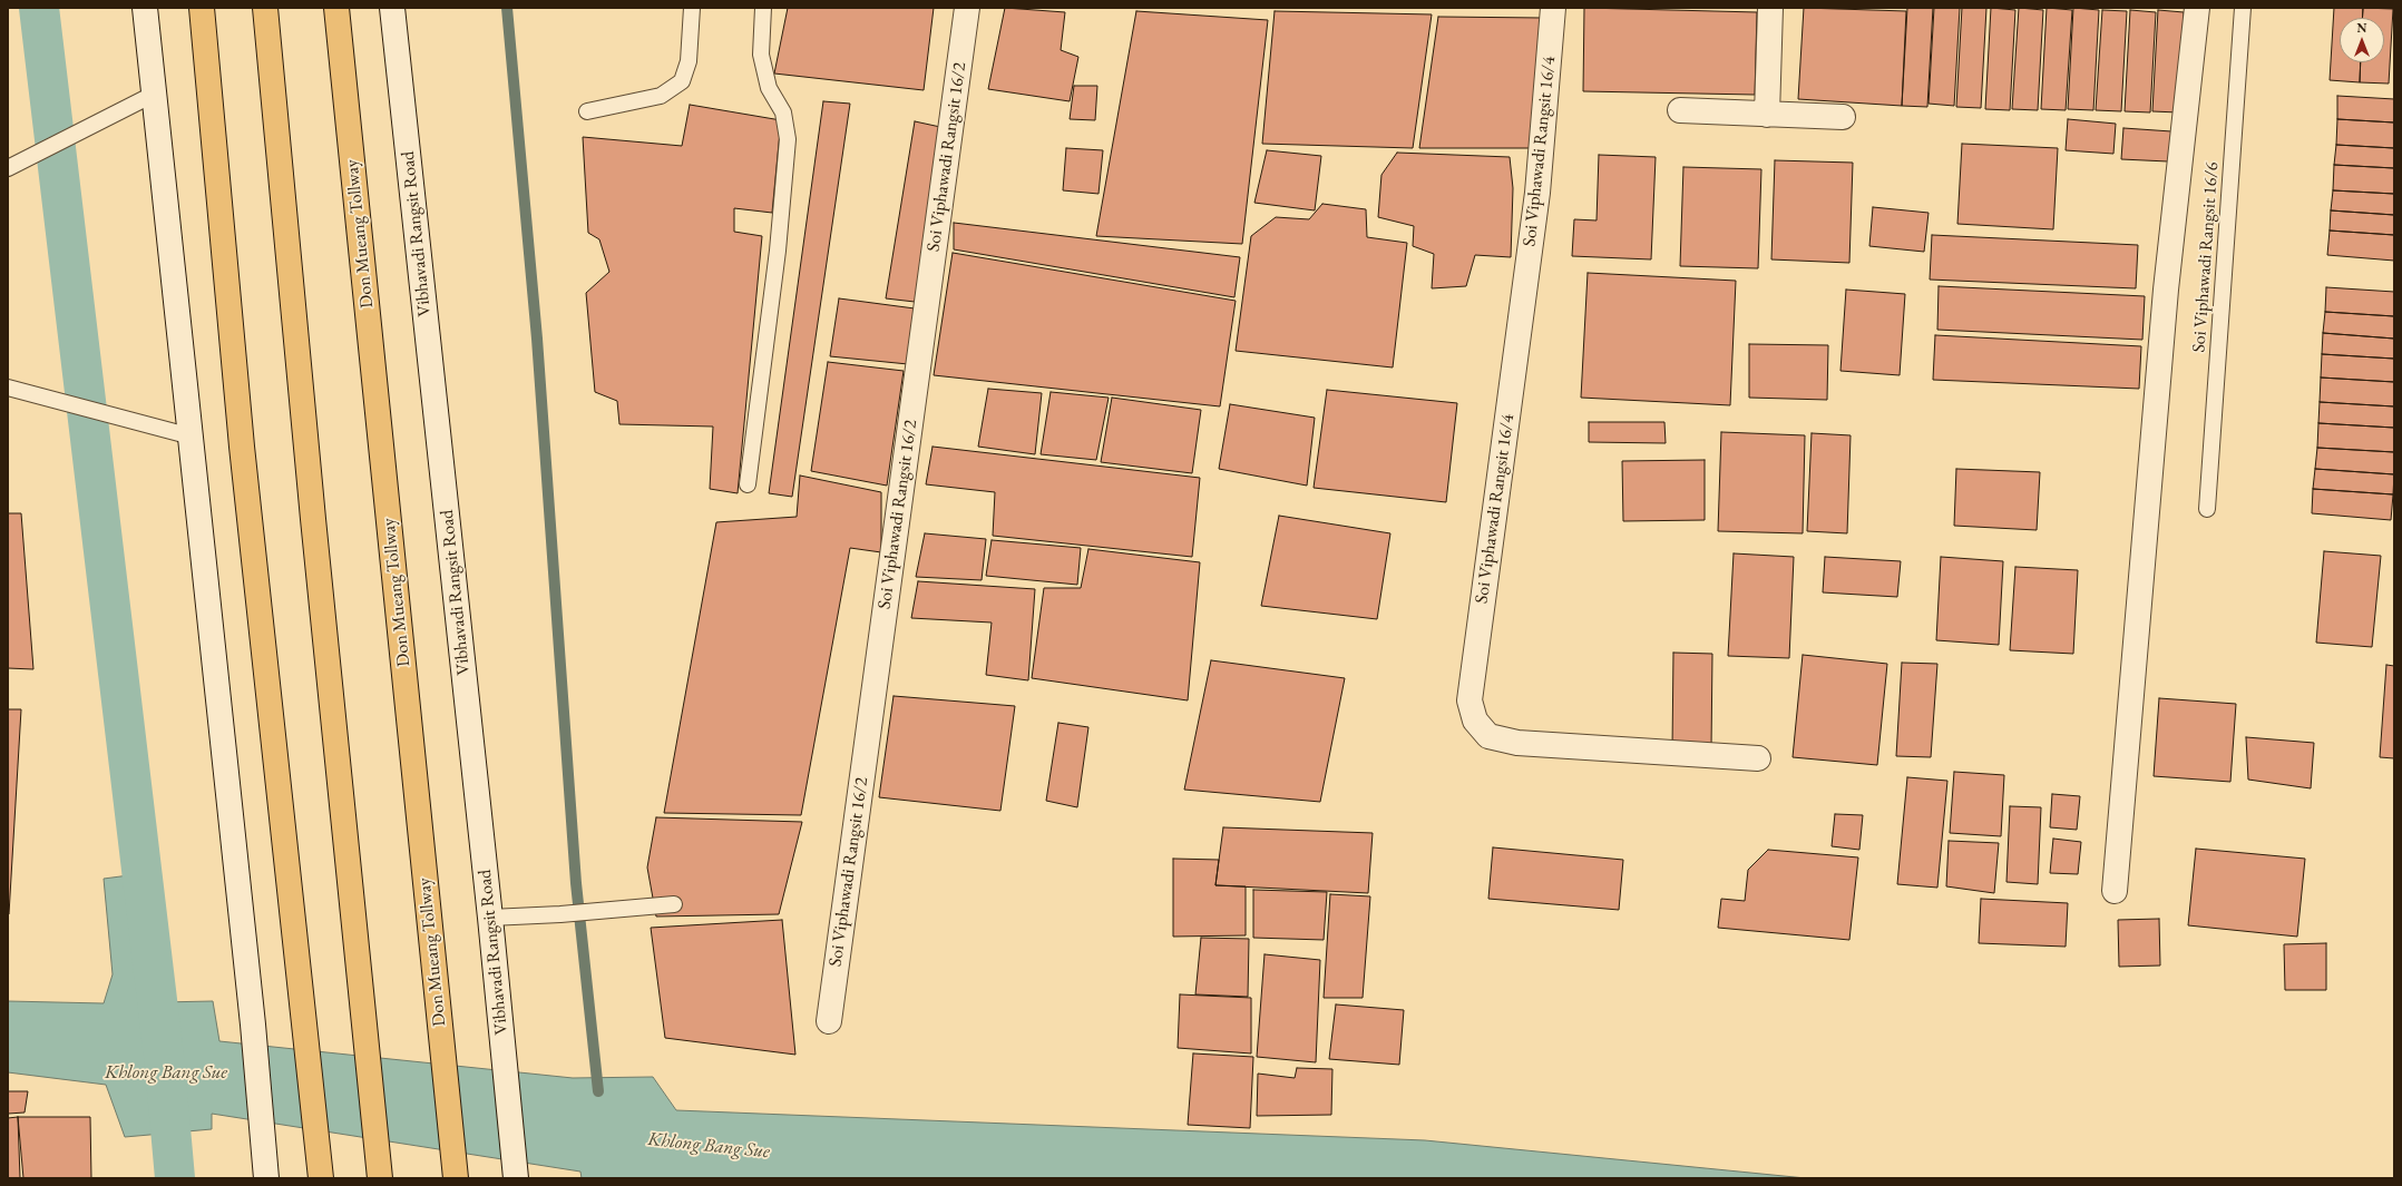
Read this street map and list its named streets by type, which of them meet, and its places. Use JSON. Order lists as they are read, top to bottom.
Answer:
{
  "streets": {
    "highway": ["Don Mueang Tollway"],
    "street": ["Soi Viphawadi Rangsit 16/4", "Soi Viphawadi Rangsit 16/2", "Vibhavadi Rangsit Road"],
    "lane": ["Soi Viphawadi Rangsit 16/6"]
  },
  "water": ["Khlong Bang Sue"],
  "north": "top"
}
